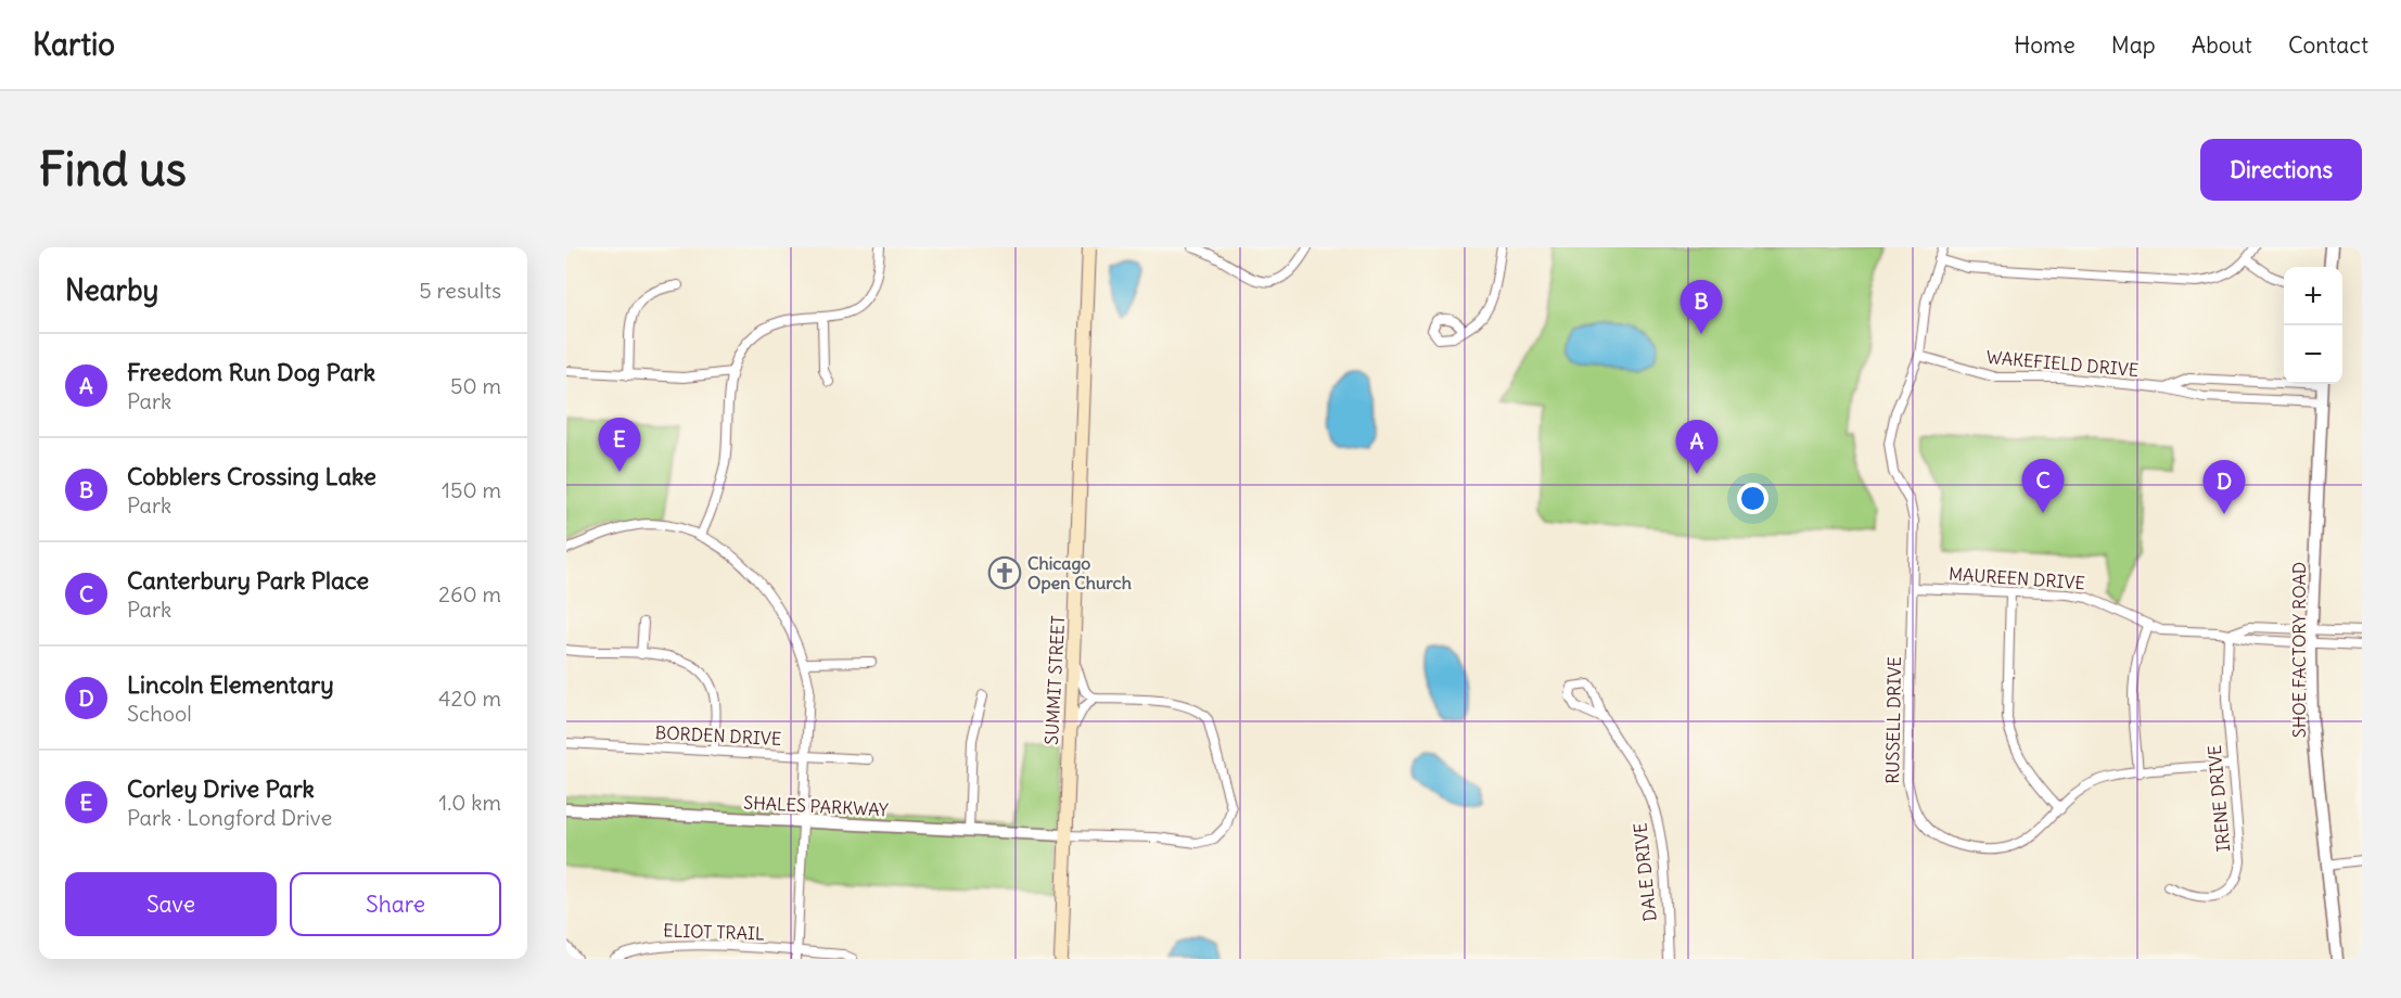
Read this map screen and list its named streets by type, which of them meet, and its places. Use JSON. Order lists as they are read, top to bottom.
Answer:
{
  "streets": {
    "main road": ["SUMMIT STREET"],
    "street": [
      "WAKEFIELD DRIVE",
      "MAUREEN DRIVE",
      "SHOE FACTORY ROAD",
      "RUSSELL DRIVE",
      "BORDEN DRIVE",
      "IRENE DRIVE",
      "SHALES PARKWAY",
      "DALE DRIVE",
      "ELIOT TRAIL"
    ]
  },
  "crossings": [
    ["WAKEFIELD DRIVE", "SHOE FACTORY ROAD"],
    ["WAKEFIELD DRIVE", "RUSSELL DRIVE"],
    ["MAUREEN DRIVE", "SHOE FACTORY ROAD"],
    ["MAUREEN DRIVE", "RUSSELL DRIVE"],
    ["MAUREEN DRIVE", "IRENE DRIVE"],
    ["SUMMIT STREET", "SHALES PARKWAY"],
    ["RUSSELL DRIVE", "IRENE DRIVE"]
  ],
  "places": {
    "church": ["Chicago Open Church"]
  },
  "page": {
    "header": "Kartio",
    "nav": [
      "Home",
      "Map",
      "About",
      "Contact"
    ],
    "buttons": [
      "Directions",
      ["Save", "Share"]
    ],
    "title": "Find us",
    "heading": ["Nearby", "5 results"],
    "map_buttons": ["+", "−"],
    "pins": [
      "B",
      "E",
      "A",
      "C",
      "D"
    ],
    "list": [
      {
        "mark": "A",
        "name": "Freedom Run Dog Park",
        "note": "Park",
        "value": "50 m"
      },
      {
        "mark": "B",
        "name": "Cobblers Crossing Lake",
        "note": "Park",
        "value": "150 m"
      },
      {
        "mark": "C",
        "name": "Canterbury Park Place",
        "note": "Park",
        "value": "260 m"
      },
      {
        "mark": "D",
        "name": "Lincoln Elementary",
        "note": "School",
        "value": "420 m"
      },
      {
        "mark": "E",
        "name": "Corley Drive Park",
        "note": "Park · Longford Drive",
        "value": "1.0 km"
      }
    ]
  }
}
